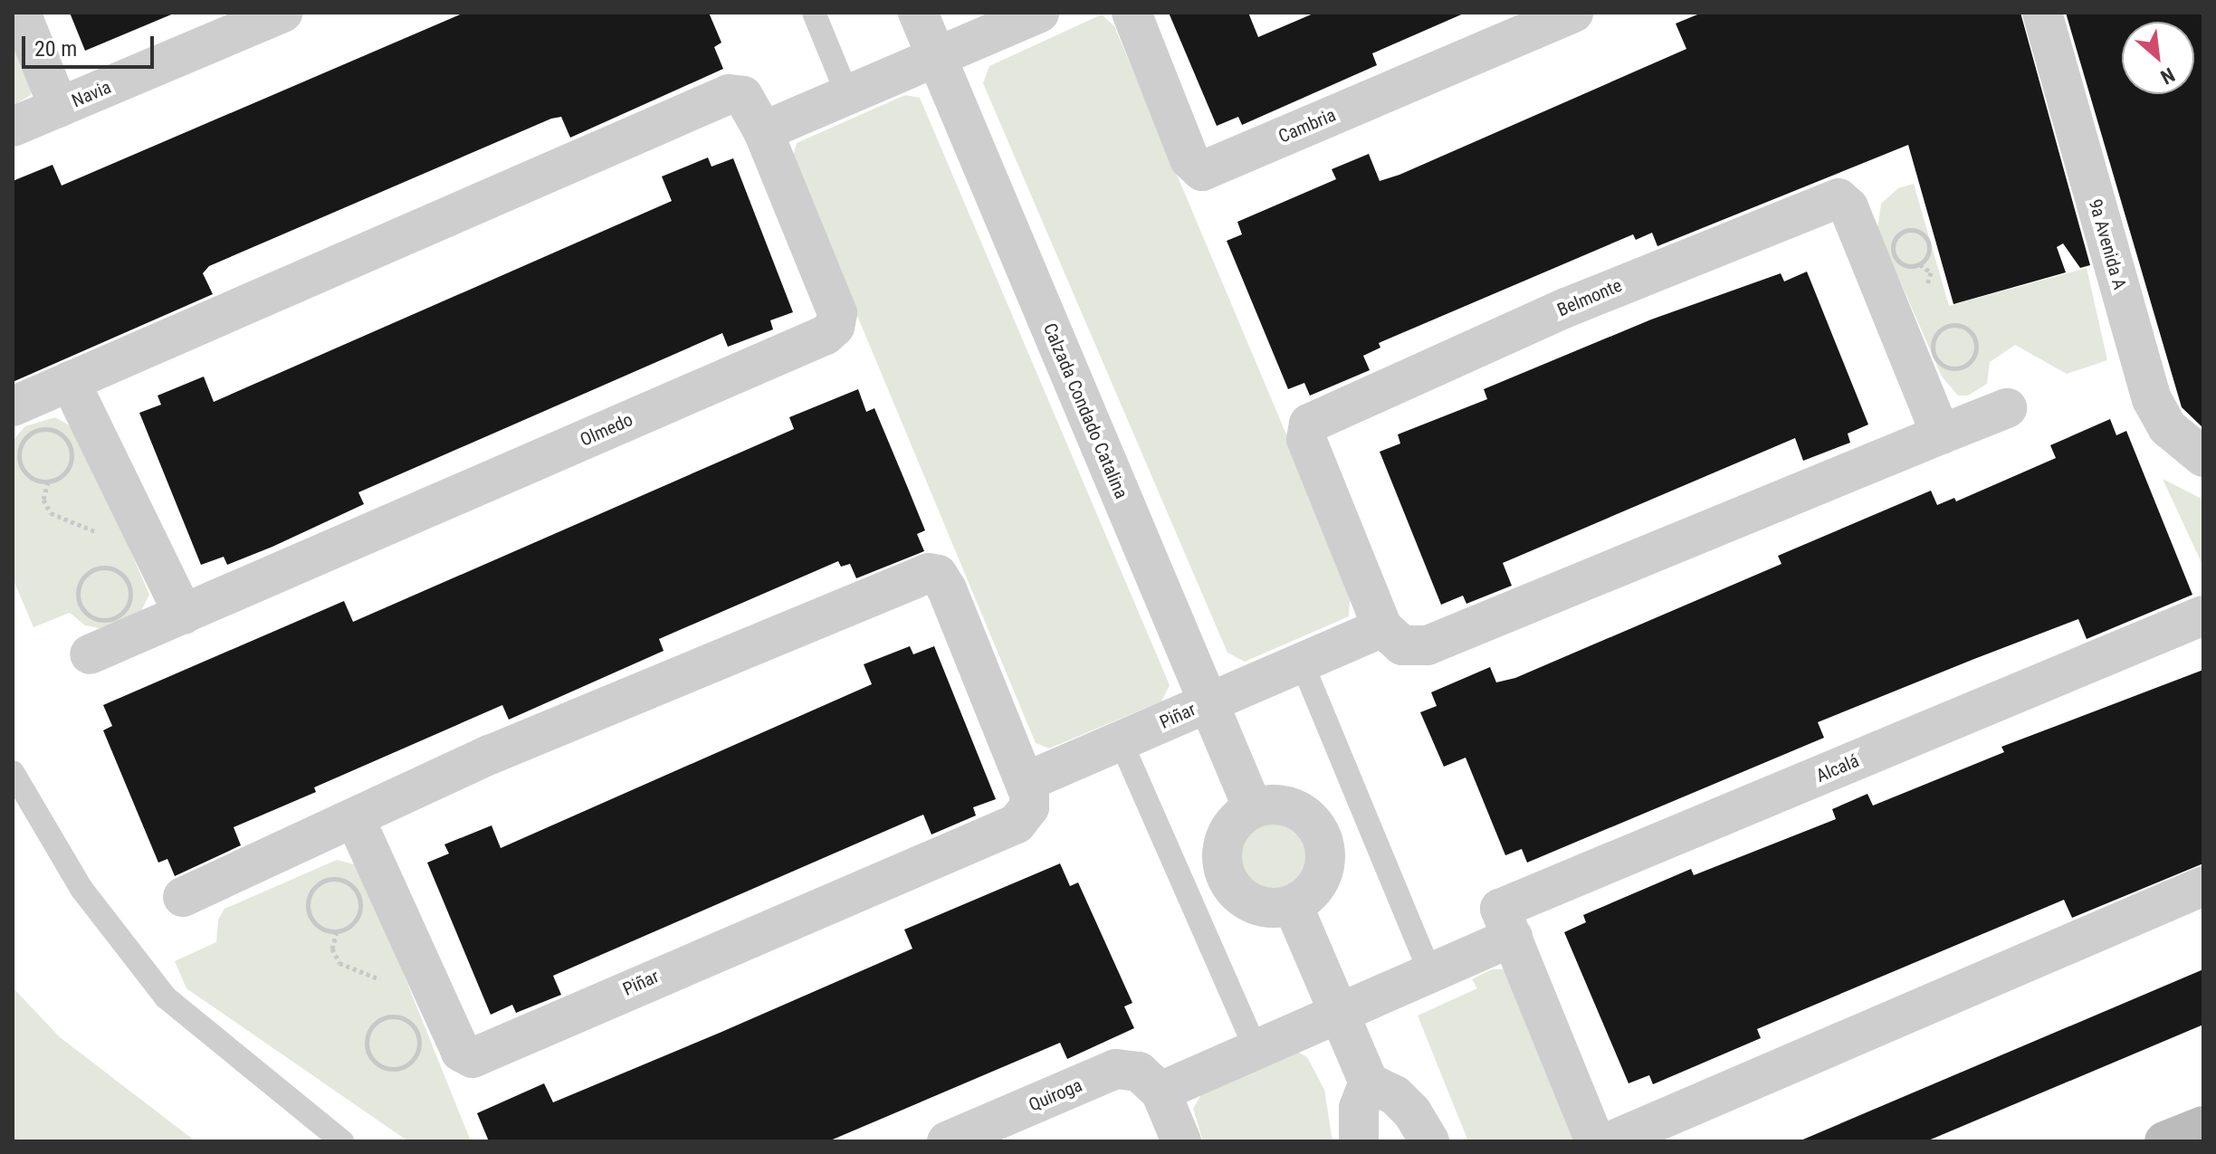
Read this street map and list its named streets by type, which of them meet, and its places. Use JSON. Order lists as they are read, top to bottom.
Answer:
{
  "streets": {
    "street": [
      "Navia",
      "Cambria",
      "9a Avenida A",
      "Belmonte",
      "Calzada Condado Catalina",
      "Olmedo",
      "Piñar",
      "Alcalá",
      "Quiroga"
    ]
  },
  "crossings": [
    ["Calzada Condado Catalina", "Piñar"]
  ],
  "scale_bar": "20 m",
  "north": "bottom right"
}
